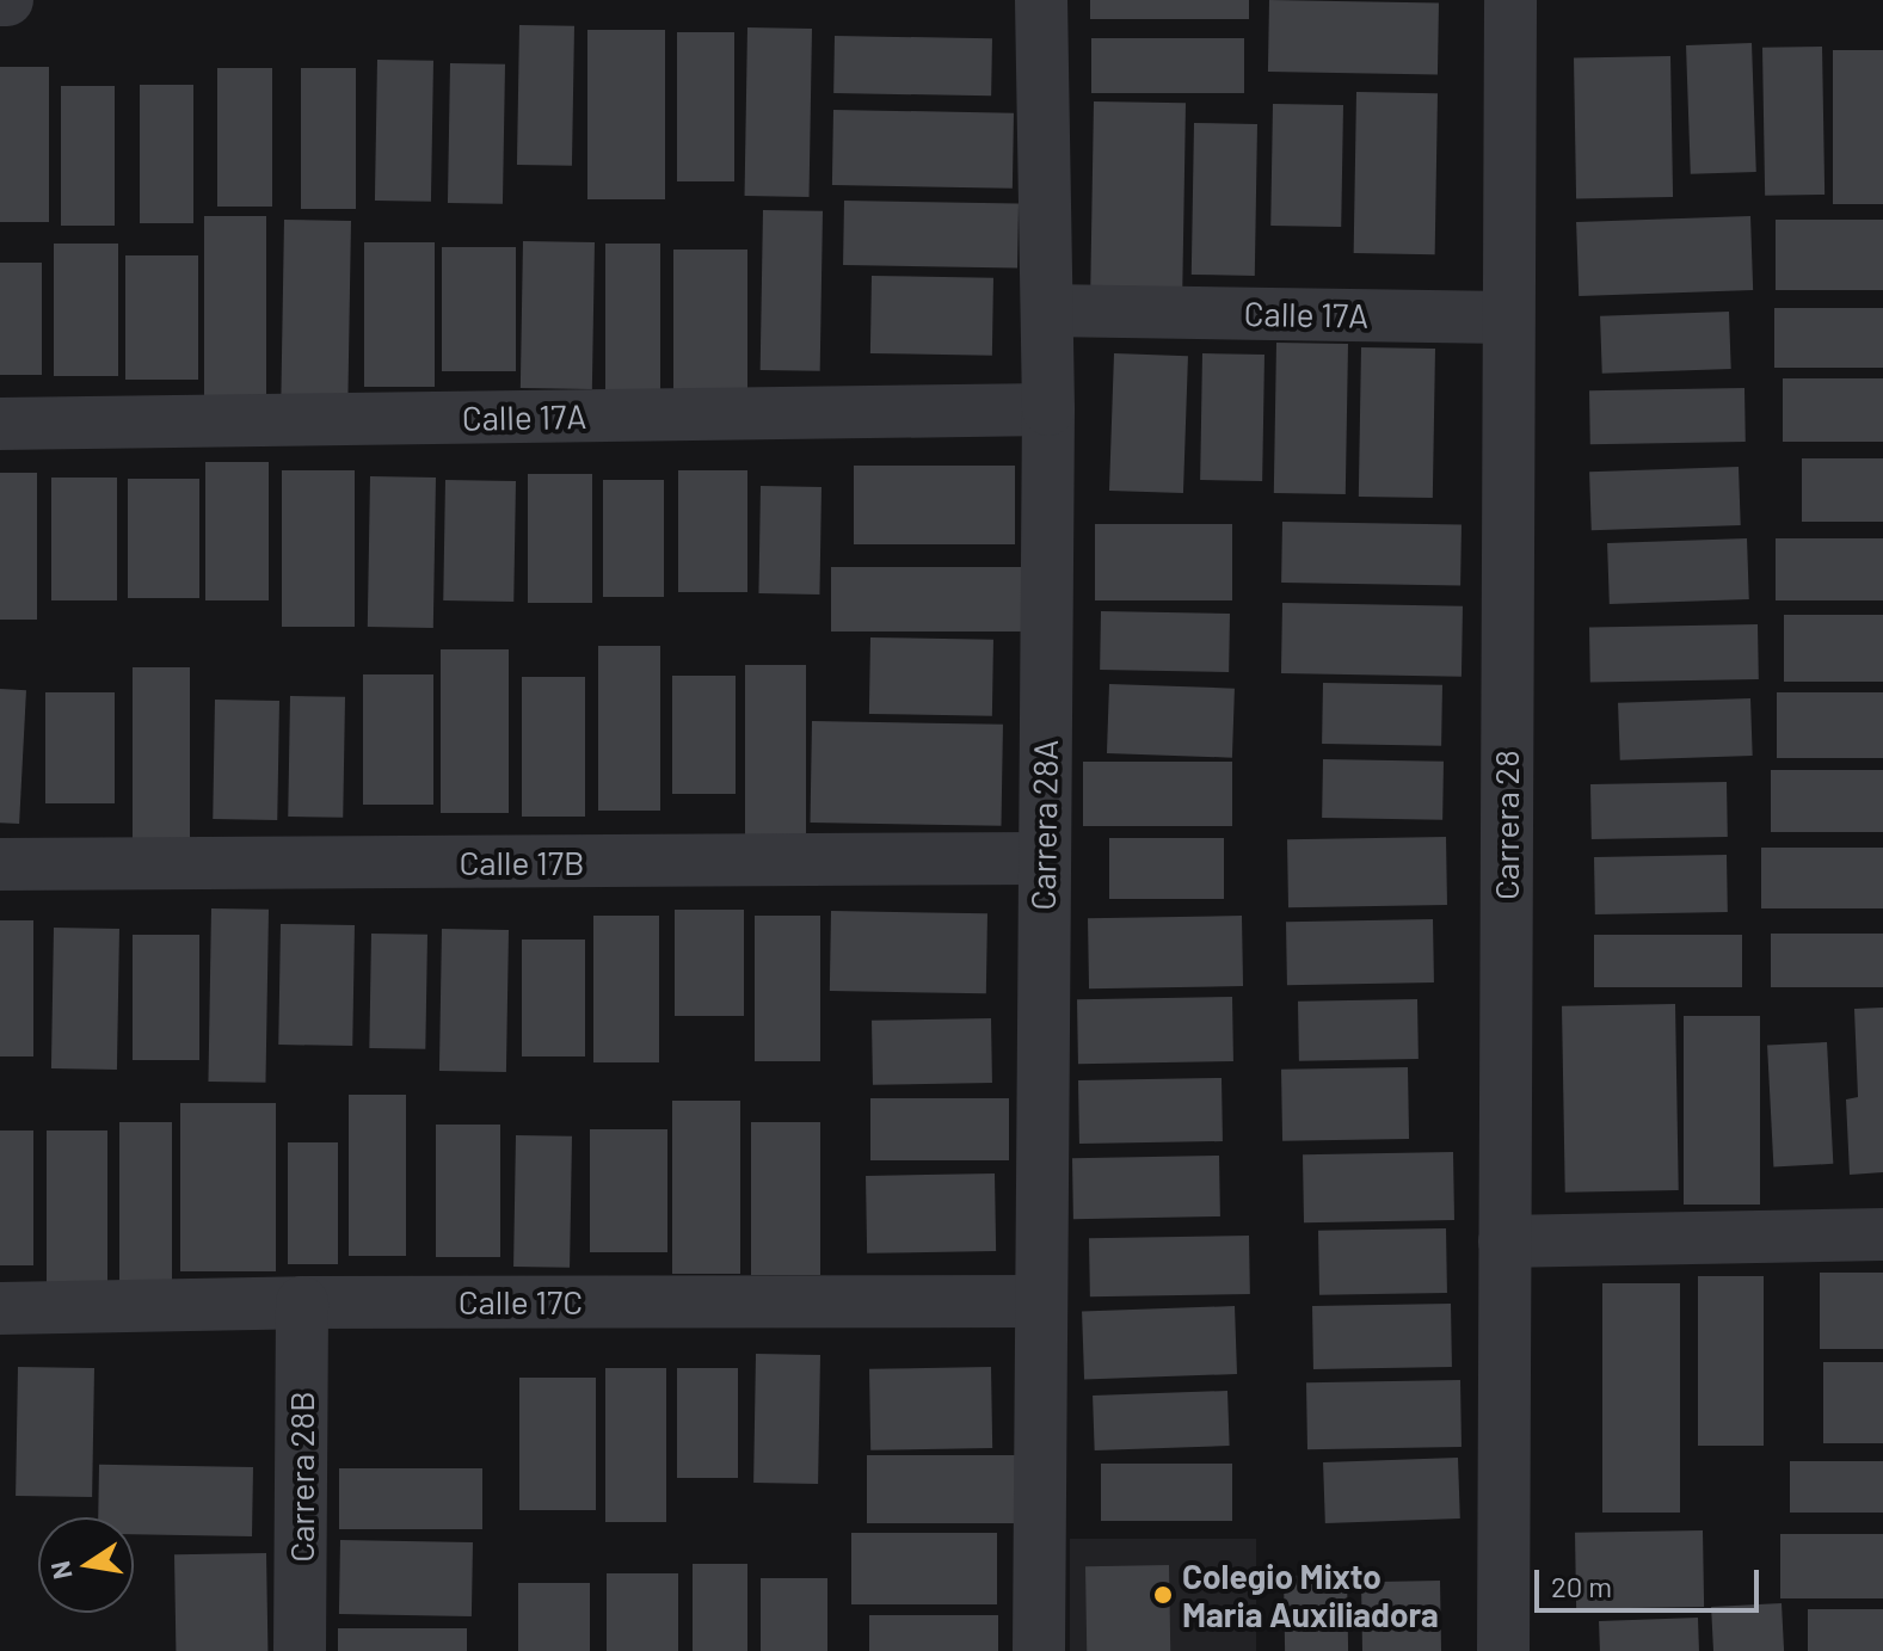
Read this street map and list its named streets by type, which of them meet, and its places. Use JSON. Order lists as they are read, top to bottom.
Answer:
{
  "streets": {
    "street": [
      "Calle 17A",
      "Carrera 28A",
      "Carrera 28",
      "Calle 17B",
      "Calle 17C",
      "Carrera 28B"
    ]
  },
  "crossings": [
    ["Calle 17A", "Carrera 28A"],
    ["Calle 17A", "Carrera 28"],
    ["Carrera 28A", "Calle 17B"],
    ["Carrera 28A", "Calle 17C"],
    ["Calle 17C", "Carrera 28B"]
  ],
  "places": ["Colegio Mixto Maria Auxiliadora"],
  "scale_bar": "20 m",
  "north": "left"
}
